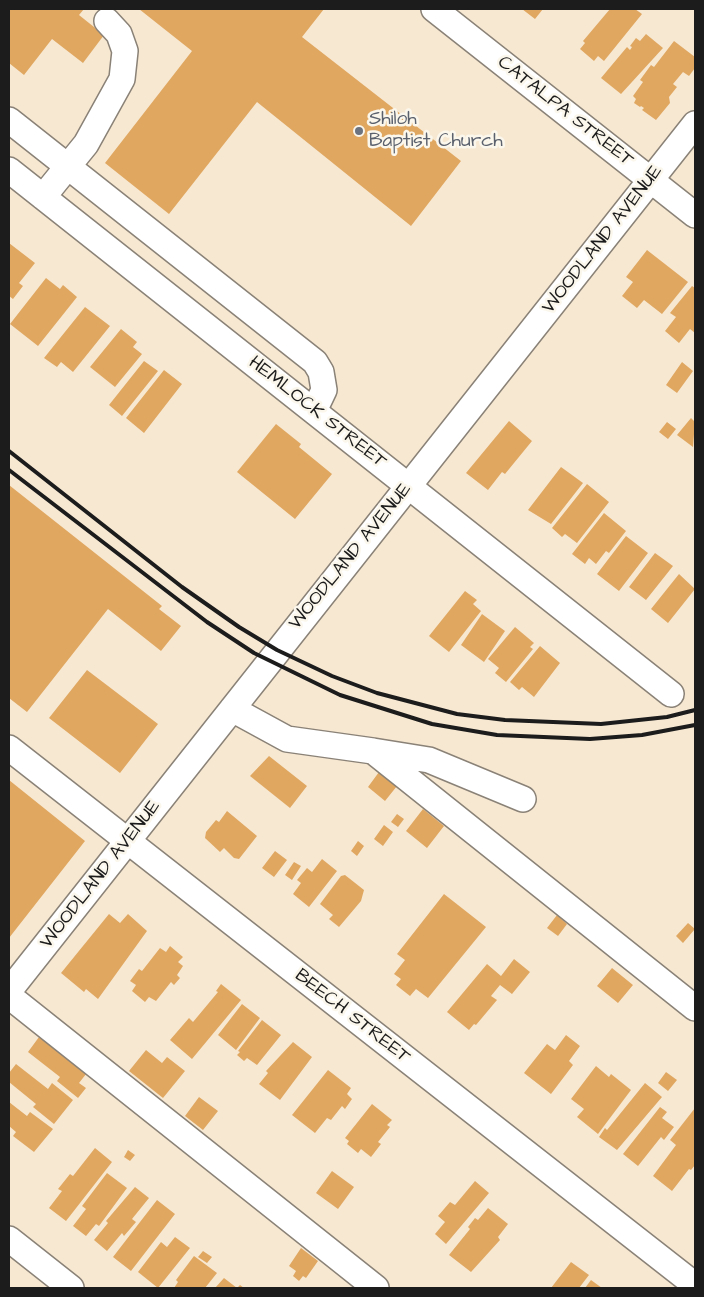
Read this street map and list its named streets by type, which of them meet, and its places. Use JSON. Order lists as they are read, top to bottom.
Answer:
{
  "streets": {
    "street": [
      "CATALPA STREET",
      "WOODLAND AVENUE",
      "HEMLOCK STREET",
      "BEECH STREET"
    ]
  },
  "crossings": [
    ["CATALPA STREET", "WOODLAND AVENUE"],
    ["WOODLAND AVENUE", "HEMLOCK STREET"],
    ["WOODLAND AVENUE", "BEECH STREET"]
  ],
  "places": ["Shiloh Baptist Church"]
}
